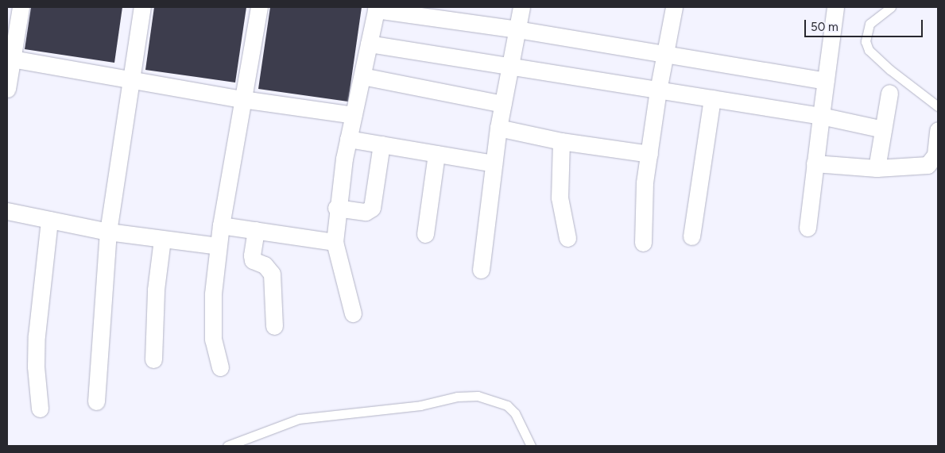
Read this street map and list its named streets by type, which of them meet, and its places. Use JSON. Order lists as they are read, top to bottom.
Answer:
{
  "scale_bar": "50 m"
}
